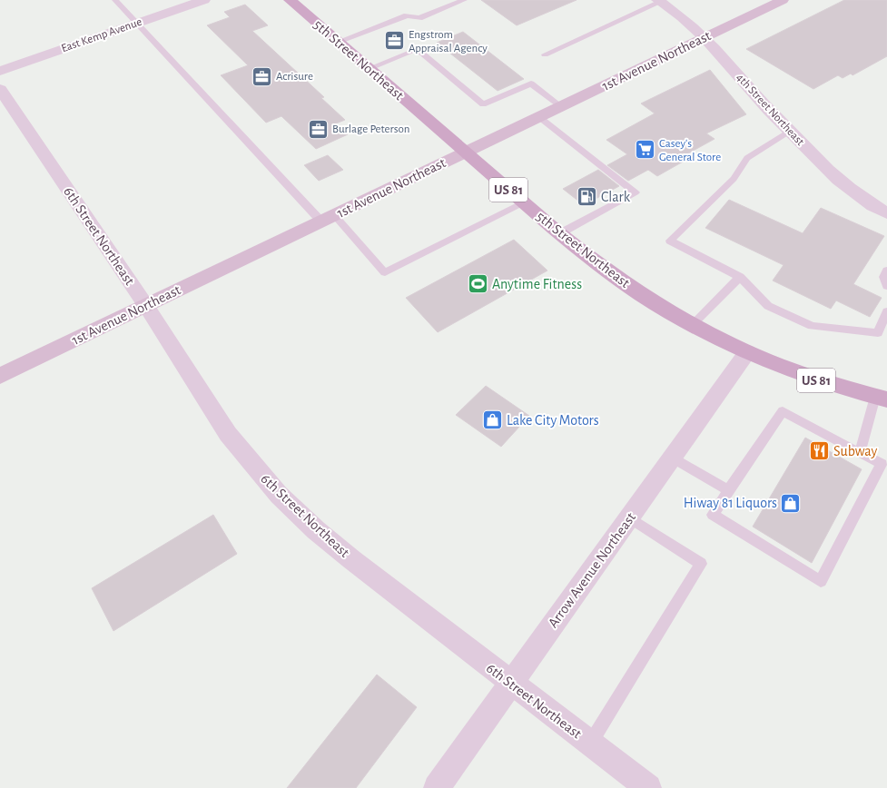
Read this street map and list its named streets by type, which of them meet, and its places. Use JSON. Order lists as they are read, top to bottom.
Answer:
{
  "streets": {
    "main road": ["5th Street Northeast", "1st Avenue Northeast", "US 81"],
    "street": [
      "East Kemp Avenue",
      "4th Street Northeast",
      "6th Street Northeast",
      "Arrow Avenue Northeast"
    ]
  },
  "crossings": [
    ["5th Street Northeast", "1st Avenue Northeast"],
    ["5th Street Northeast", "Arrow Avenue Northeast"],
    ["1st Avenue Northeast", "4th Street Northeast"],
    ["1st Avenue Northeast", "6th Street Northeast"],
    ["6th Street Northeast", "Arrow Avenue Northeast"]
  ],
  "places": {
    "office": ["Engstrom Appraisal Agency", "Acrisure", "Burlage Peterson"],
    "supermarket": ["Casey's General Store"],
    "fuel station": ["Clark"],
    "sports": ["Anytime Fitness"],
    "shop": ["Lake City Motors", "Hiway 81 Liquors"],
    "restaurant": ["Subway"]
  }
}
